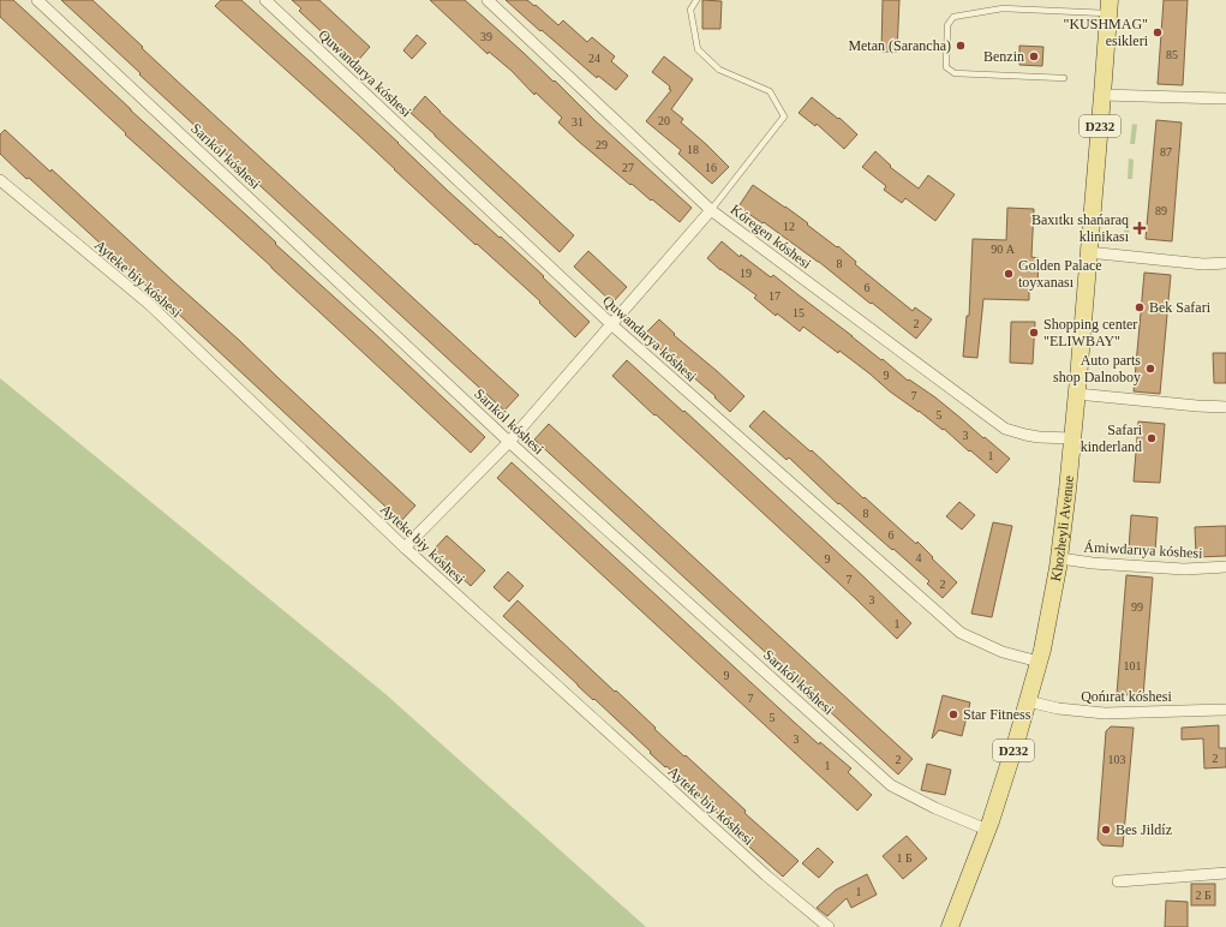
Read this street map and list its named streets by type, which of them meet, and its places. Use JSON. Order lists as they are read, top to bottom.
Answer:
{
  "streets": {
    "main road": ["D232", "Khozheyli Avenue"],
    "street": [
      "Quwandarya kóshesi",
      "Sarıkól kóshesi",
      "Kóregen kóshesi",
      "Ayteke biy kóshesi",
      "Ámiwdarıya kóshesi",
      "Qońırat kóshesi"
    ]
  },
  "crossings": [
    ["Quwandarya kóshesi", "Khozheyli Avenue"],
    ["Sarıkól kóshesi", "Khozheyli Avenue"],
    ["Kóregen kóshesi", "Khozheyli Avenue"],
    ["Khozheyli Avenue", "Ámiwdarıya kóshesi"],
    ["Khozheyli Avenue", "Qońırat kóshesi"]
  ],
  "places": {
    "other": [
      "\"KUSHMAG\" esikleri",
      "Metan (Sarancha)",
      "Benzin",
      "Golden Palace toyxanası",
      "Bek Safari",
      "Shopping center \"ELIWBAY\"",
      "Auto parts shop Dalnoboy",
      "Safari kinderland",
      "Star Fitness",
      "Bes Jildíz"
    ],
    "health": ["Baxıtkı shańaraq klinikası"]
  },
  "house_numbers": [
    "39",
    "85",
    "24",
    "20",
    "31",
    "29",
    "18",
    "87",
    "27",
    "16",
    "89",
    "12",
    "90 А",
    "8",
    "19",
    "6",
    "17",
    "15",
    "2",
    "9",
    "7",
    "5",
    "3",
    "1",
    "8",
    "6",
    "4",
    "9",
    "7",
    "2",
    "3",
    "99",
    "1",
    "101",
    "9",
    "7",
    "5",
    "3",
    "2",
    "2",
    "103",
    "1",
    "1 Б",
    "1",
    "2 Б"
  ]
}
